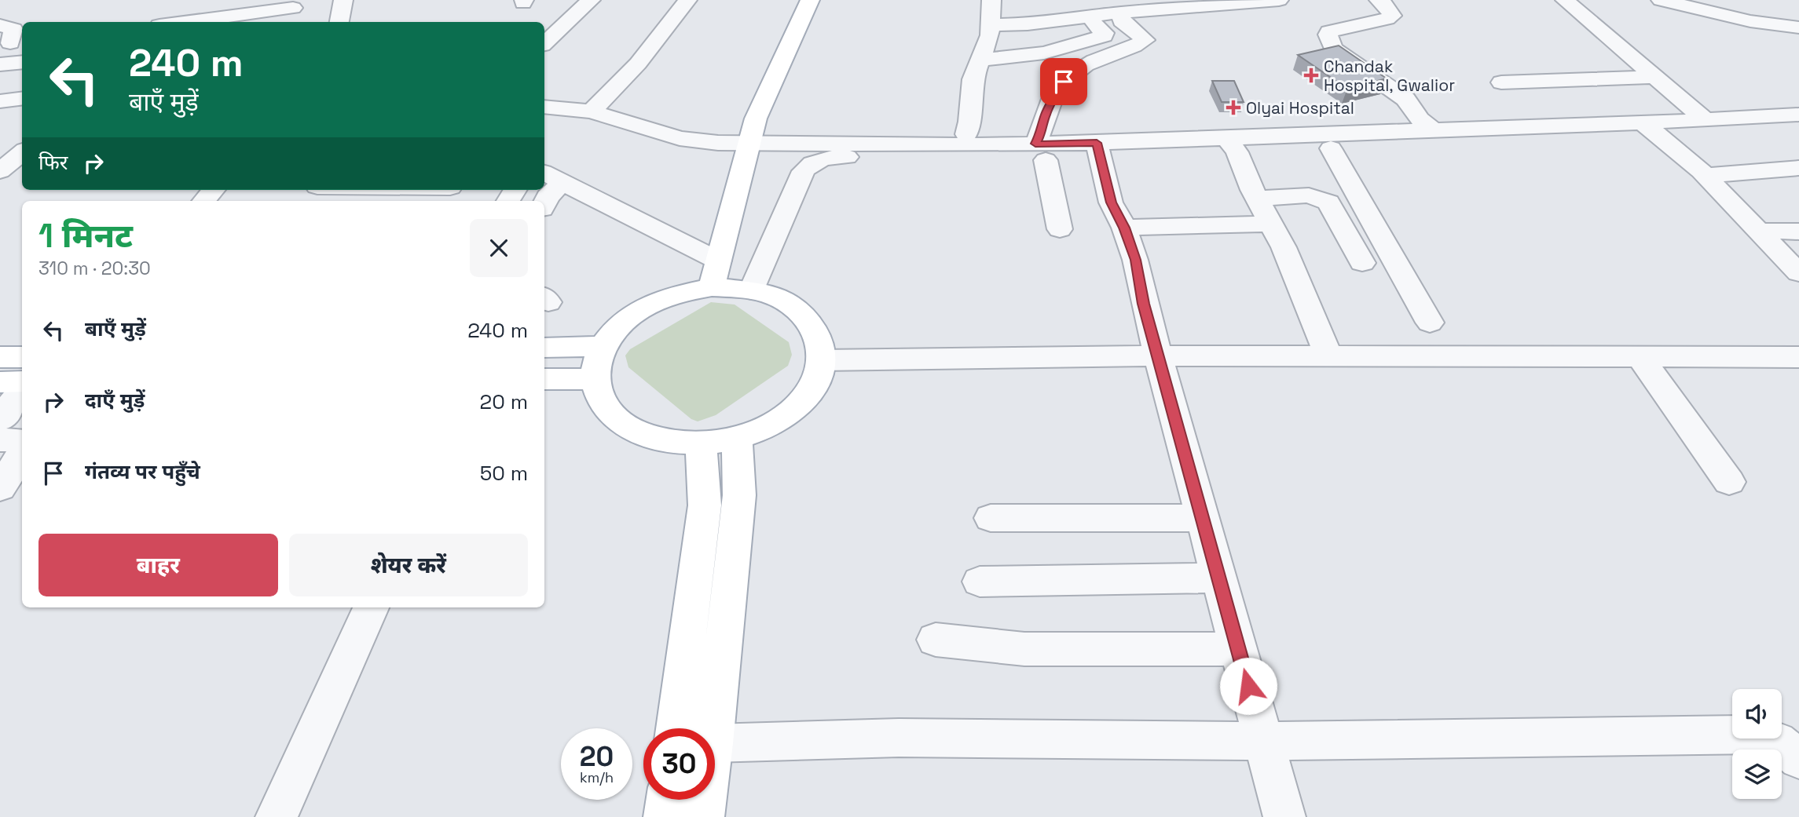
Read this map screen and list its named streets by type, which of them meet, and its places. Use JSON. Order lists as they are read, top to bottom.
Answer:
{
  "places": {
    "health": ["Chandak Hospital, Gwalior", "Olyai Hospital"]
  },
  "page": {
    "turn": ["240 m", "बाएँ मुड़ें"],
    "then": "फिर",
    "heading": ["1 मिनट", "310 m · 20:30"],
    "list": [
      {
        "name": "बाएँ मुड़ें",
        "value": "240 m"
      },
      {
        "name": "दाएँ मुड़ें",
        "value": "20 m"
      },
      {
        "name": "गंतव्य पर पहुँचे",
        "value": "50 m"
      }
    ],
    "buttons": ["बाहर", "शेयर करें"],
    "speed": "20 km/h",
    "limit": "30"
  }
}
